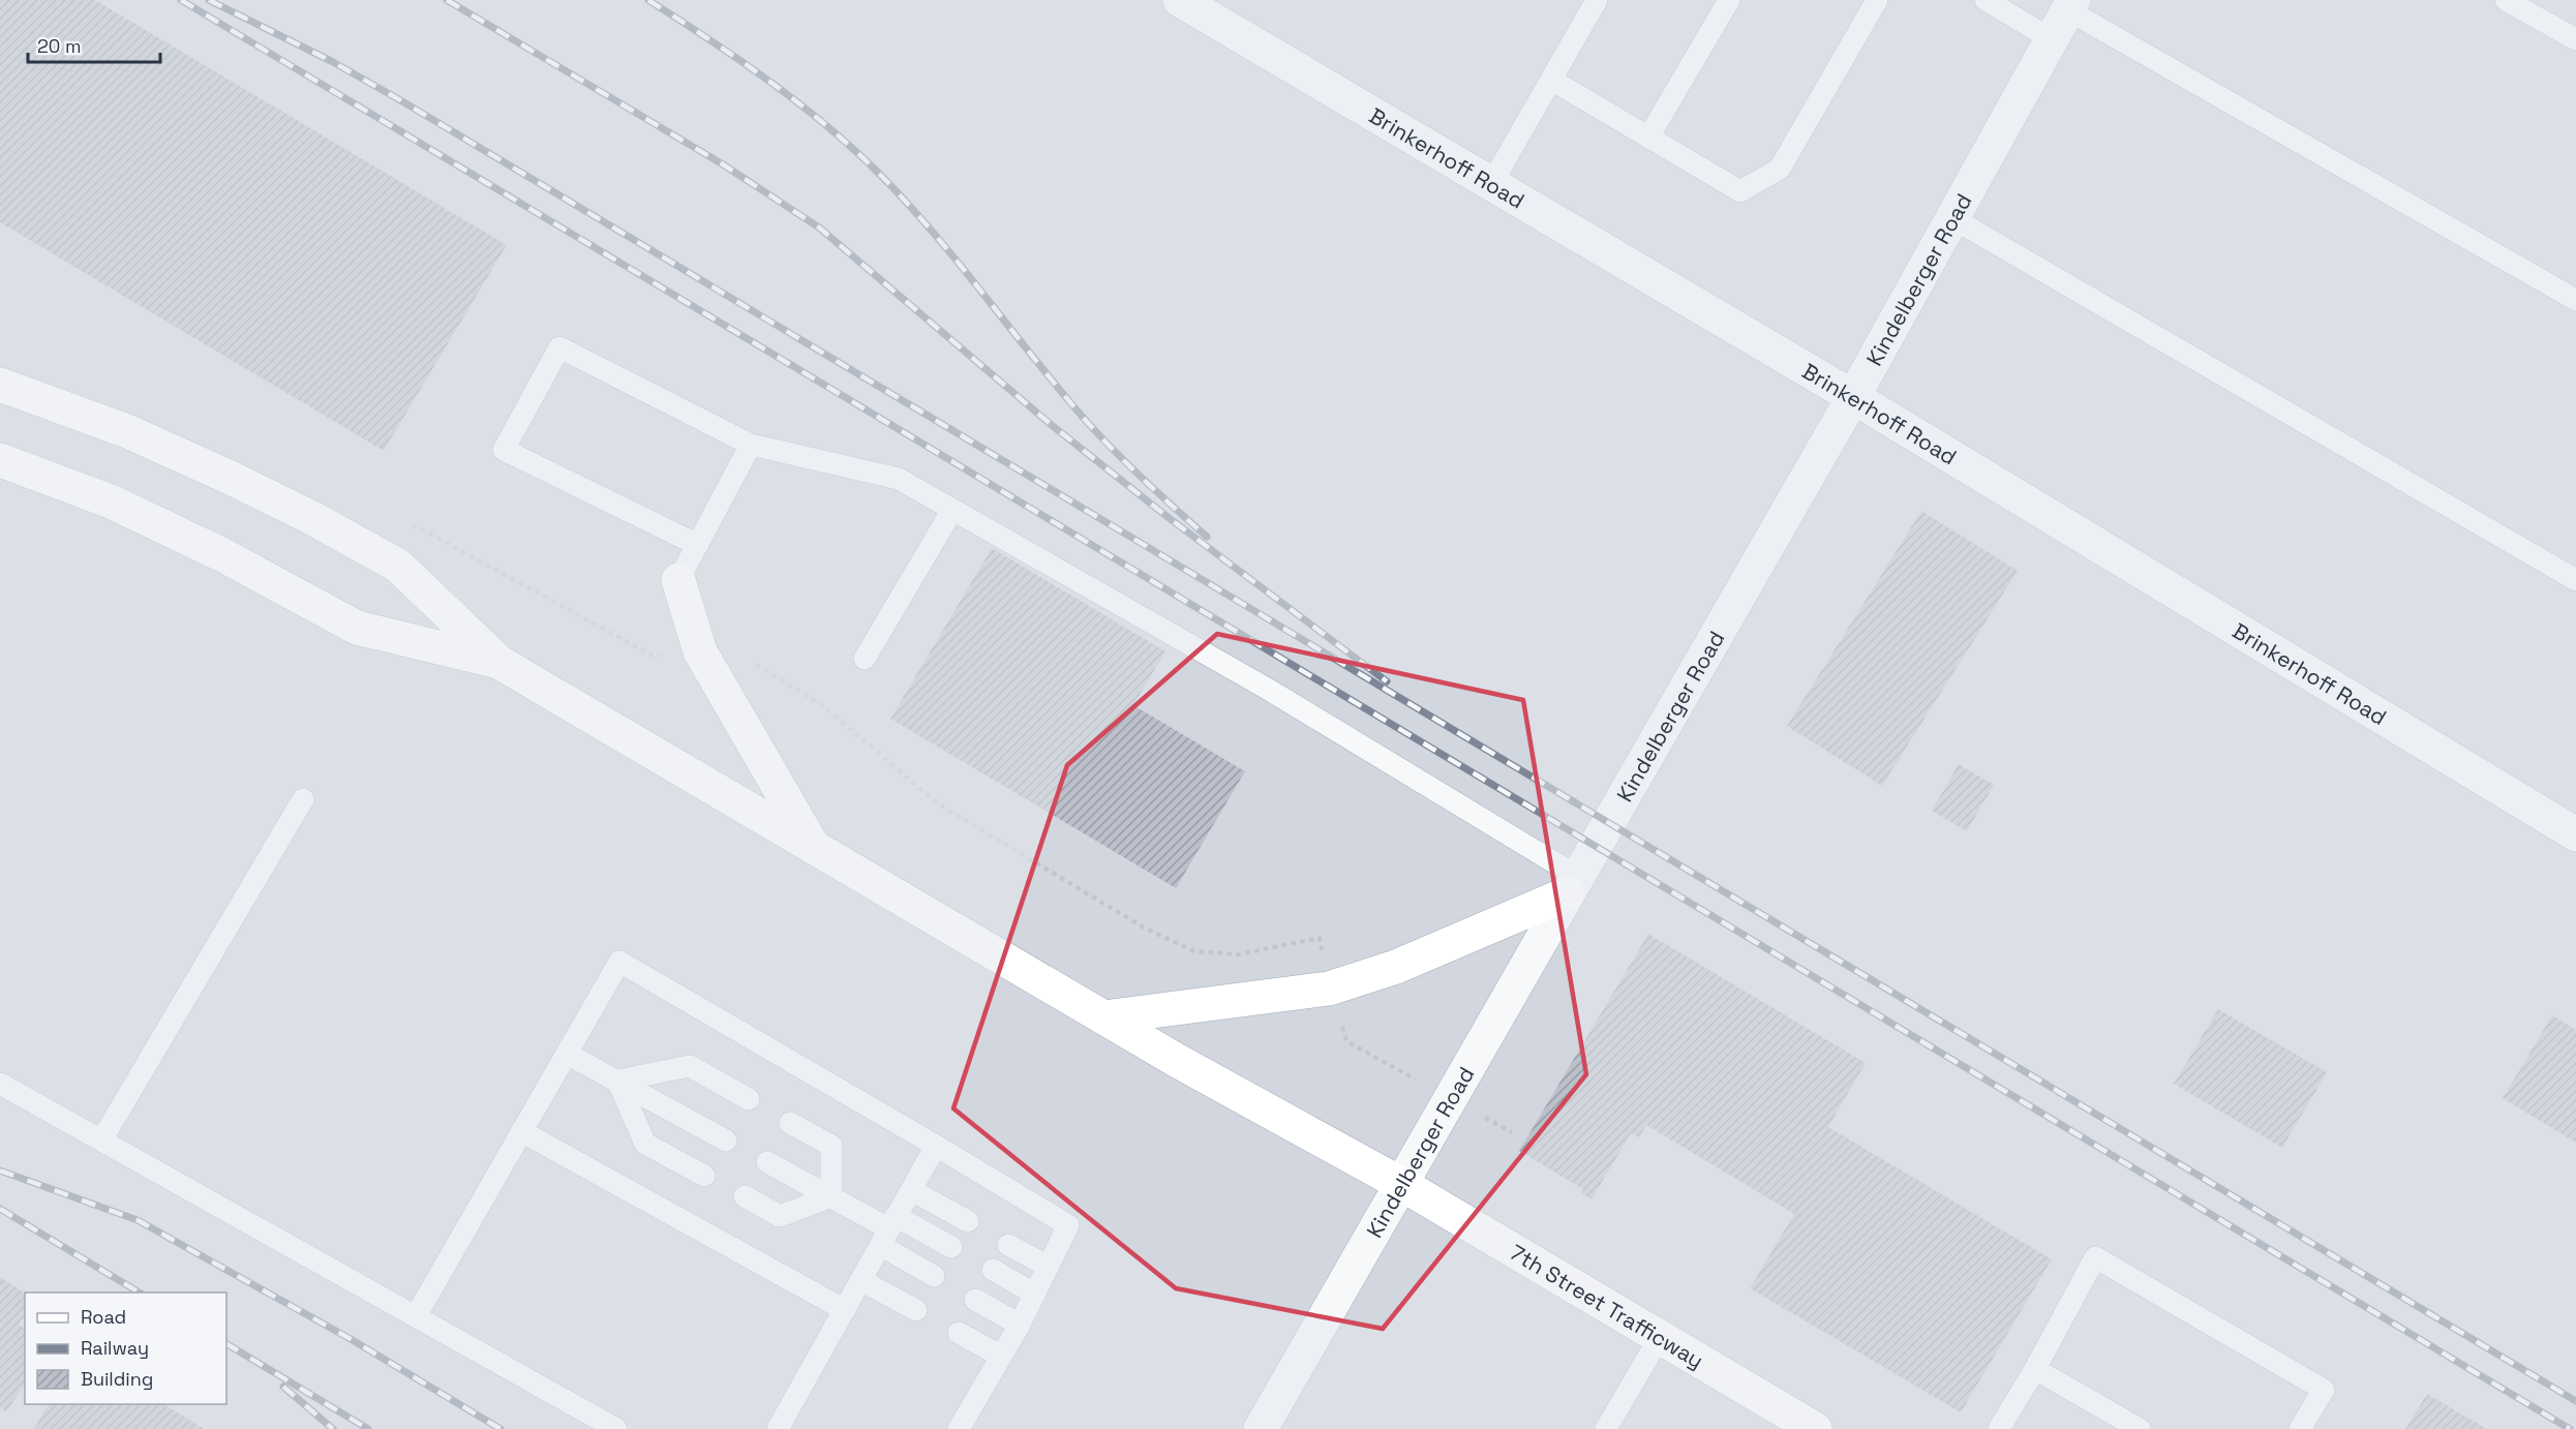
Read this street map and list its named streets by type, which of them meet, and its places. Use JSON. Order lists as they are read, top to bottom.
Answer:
{
  "streets": {
    "main road": ["7th Street Trafficway"],
    "street": ["Brinkerhoff Road", "Kindelberger Road"]
  },
  "crossings": [
    ["Brinkerhoff Road", "Kindelberger Road"],
    ["Kindelberger Road", "7th Street Trafficway"]
  ],
  "legend": ["Road", "Railway", "Building"],
  "scale_bar": "20 m"
}
